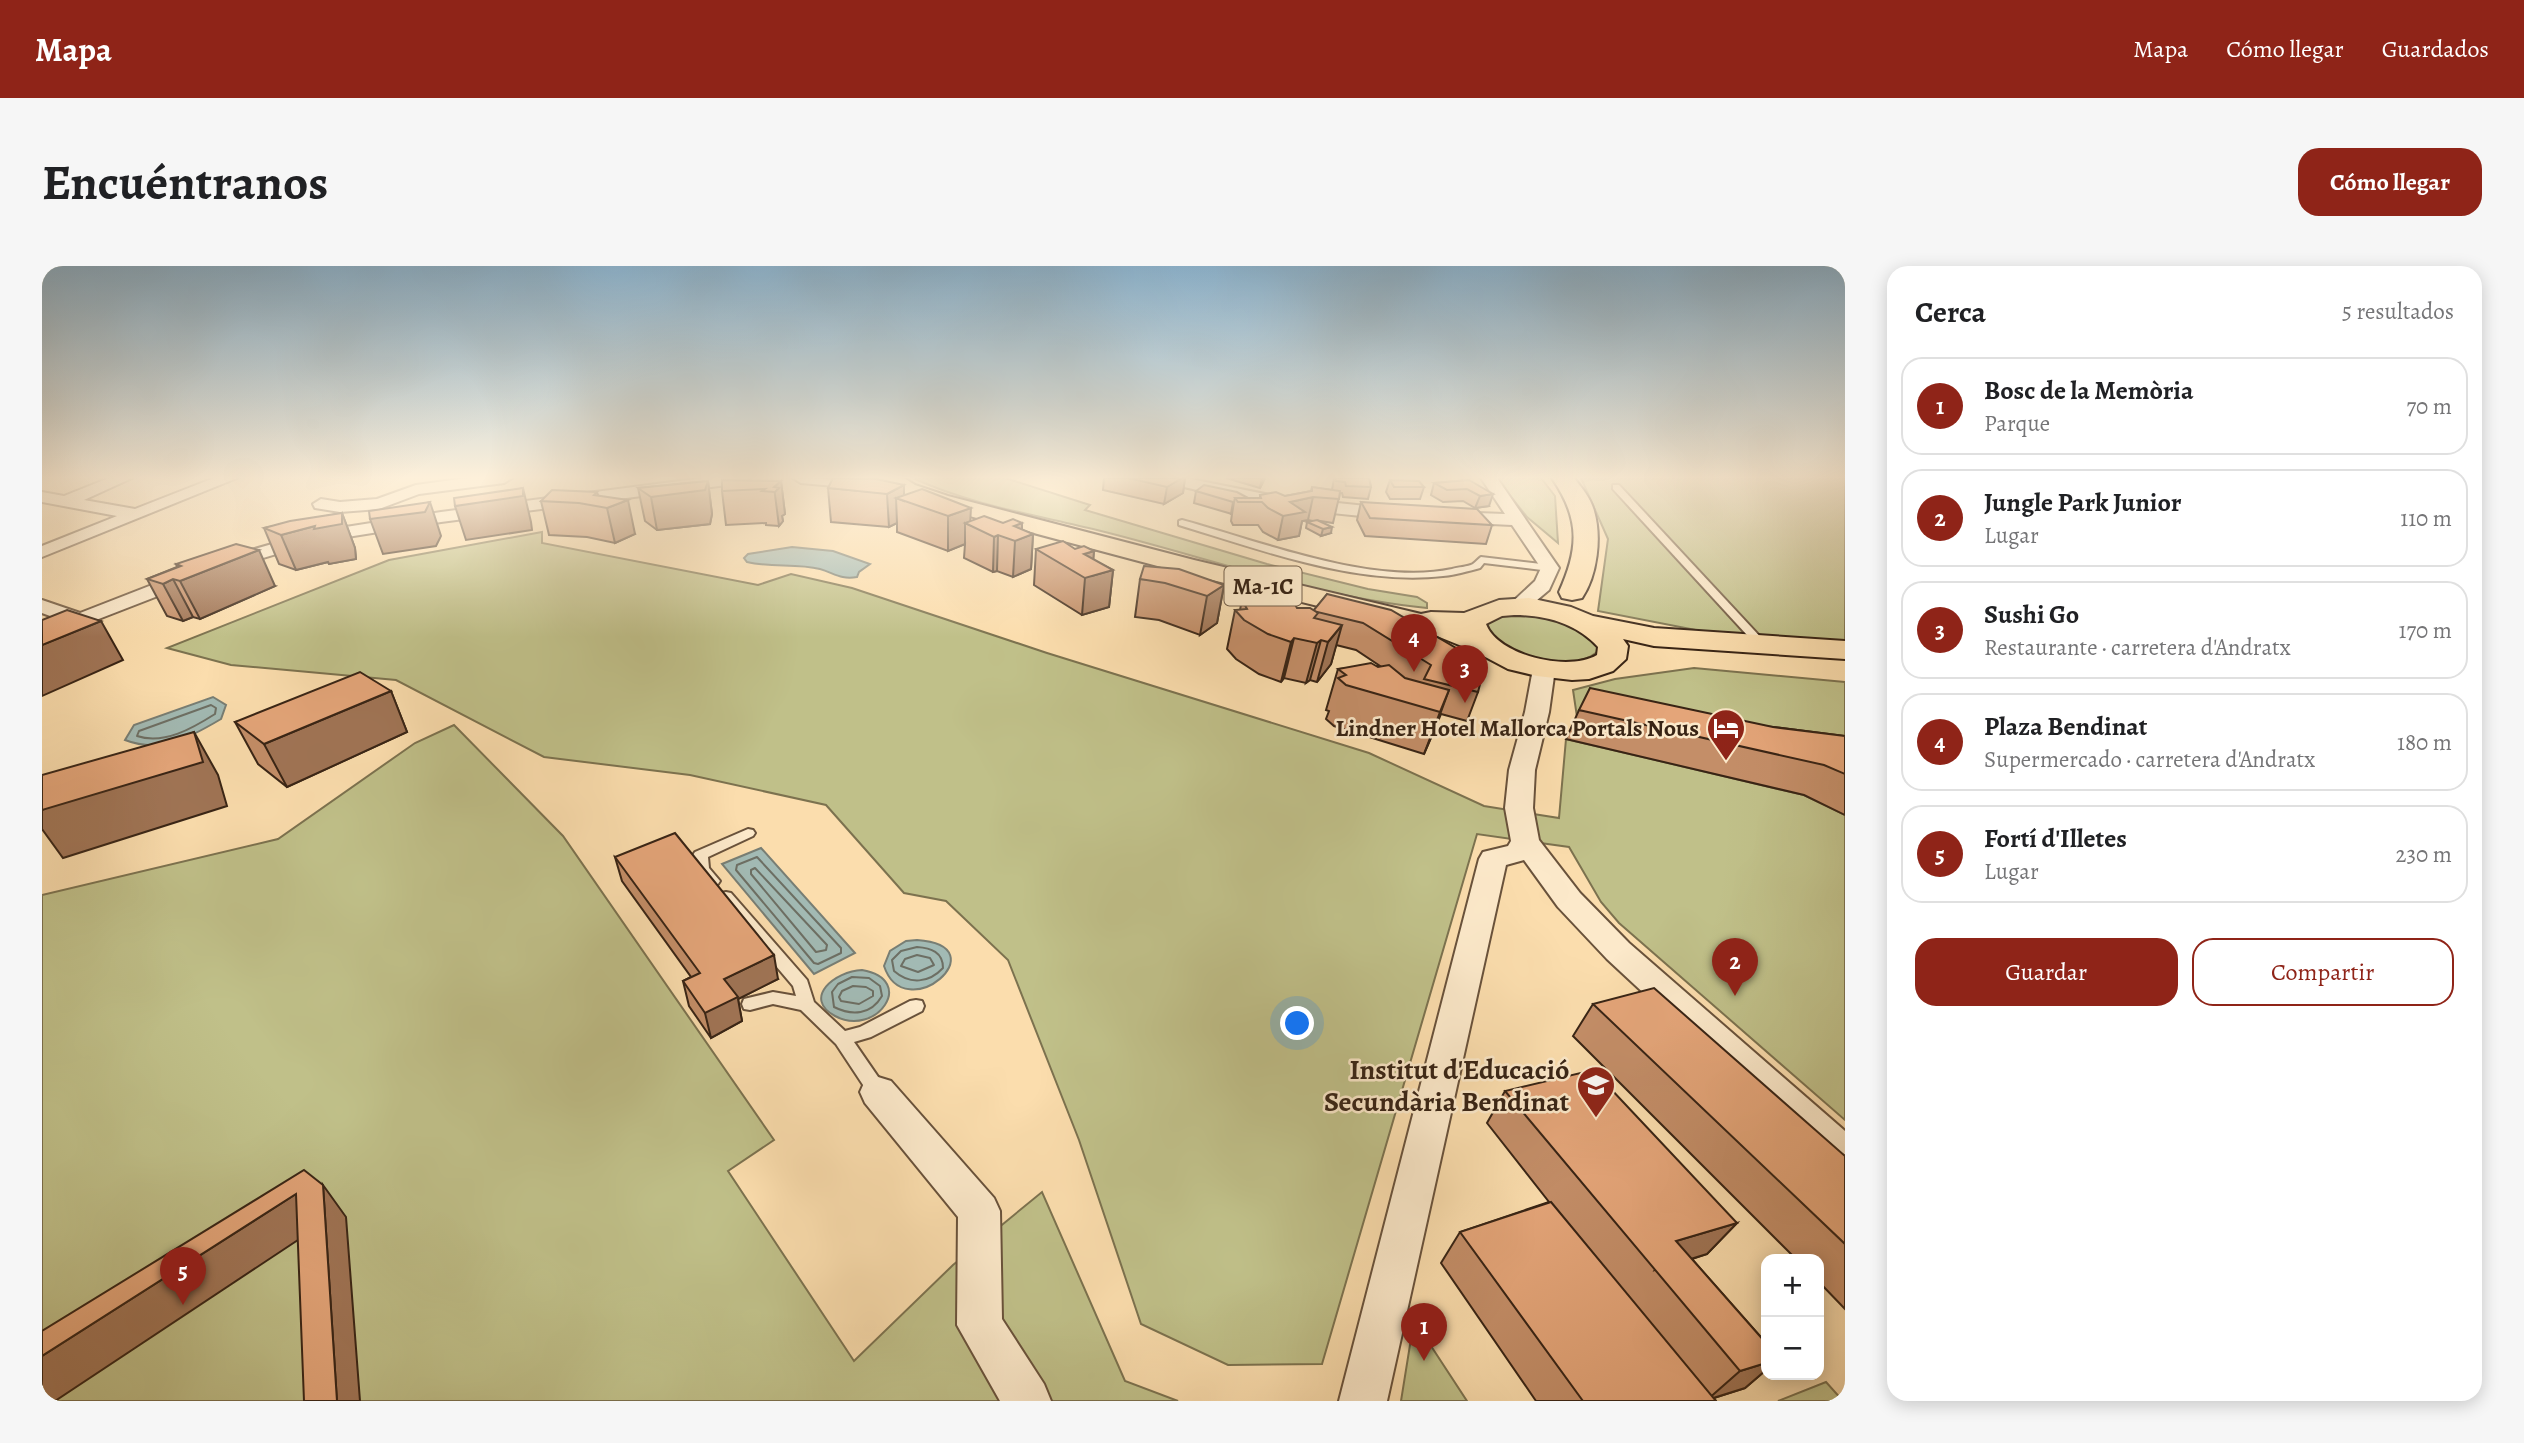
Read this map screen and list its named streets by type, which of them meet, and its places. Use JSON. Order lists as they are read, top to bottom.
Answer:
{
  "streets": {
    "main road": ["Ma-1C"]
  },
  "places": {
    "hotel": ["Lindner Hotel Mallorca Portals Nous"],
    "school or university": ["Institut d'Educació Secundària Bendinat"]
  },
  "page": {
    "header": "Mapa",
    "nav": ["Mapa", "Cómo llegar", "Guardados"],
    "buttons": [
      "Cómo llegar",
      ["Guardar", "Compartir"]
    ],
    "title": "Encuéntranos",
    "heading": ["Cerca", "5 resultados"],
    "list": [
      {
        "mark": "1",
        "name": "Bosc de la Memòria",
        "note": "Parque",
        "value": "70 m"
      },
      {
        "mark": "2",
        "name": "Jungle Park Junior",
        "note": "Lugar",
        "value": "110 m"
      },
      {
        "mark": "3",
        "name": "Sushi Go",
        "note": "Restaurante · carretera d'Andratx",
        "value": "170 m"
      },
      {
        "mark": "4",
        "name": "Plaza Bendinat",
        "note": "Supermercado · carretera d'Andratx",
        "value": "180 m"
      },
      {
        "mark": "5",
        "name": "Fortí d'Illetes",
        "note": "Lugar",
        "value": "230 m"
      }
    ],
    "pins": [
      "4",
      "3",
      "2",
      "5",
      "1"
    ],
    "map_buttons": ["+", "−"]
  }
}
